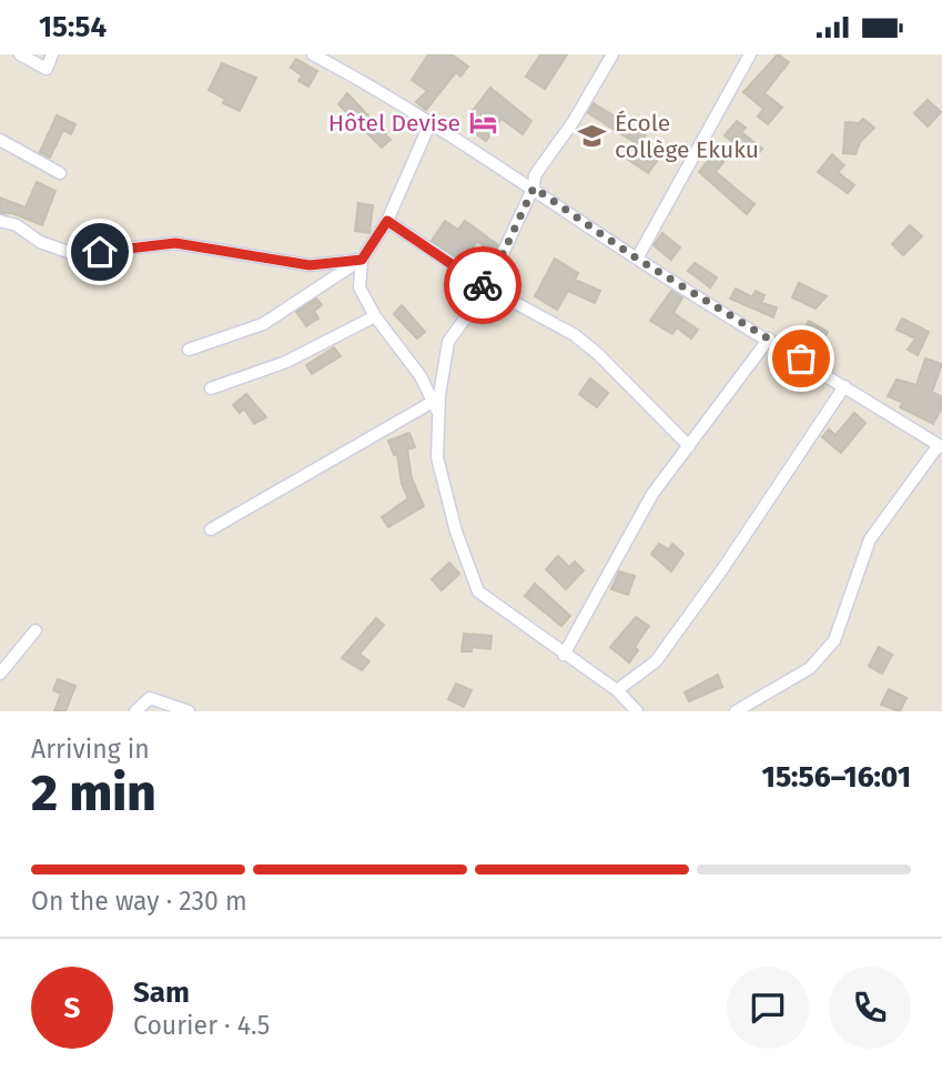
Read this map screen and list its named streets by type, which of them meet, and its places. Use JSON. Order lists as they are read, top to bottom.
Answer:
{
  "places": {
    "hotel": ["Hôtel Devise"],
    "school or university": ["École collège Ekuku"]
  },
  "page": {
    "status": "15:54",
    "heading": ["2 min", "Arriving in", "15:56–16:01"],
    "panel": ["Sam", "Courier · 4.5"],
    "bar": "On the way · 230 m",
    "round": "S"
  }
}
